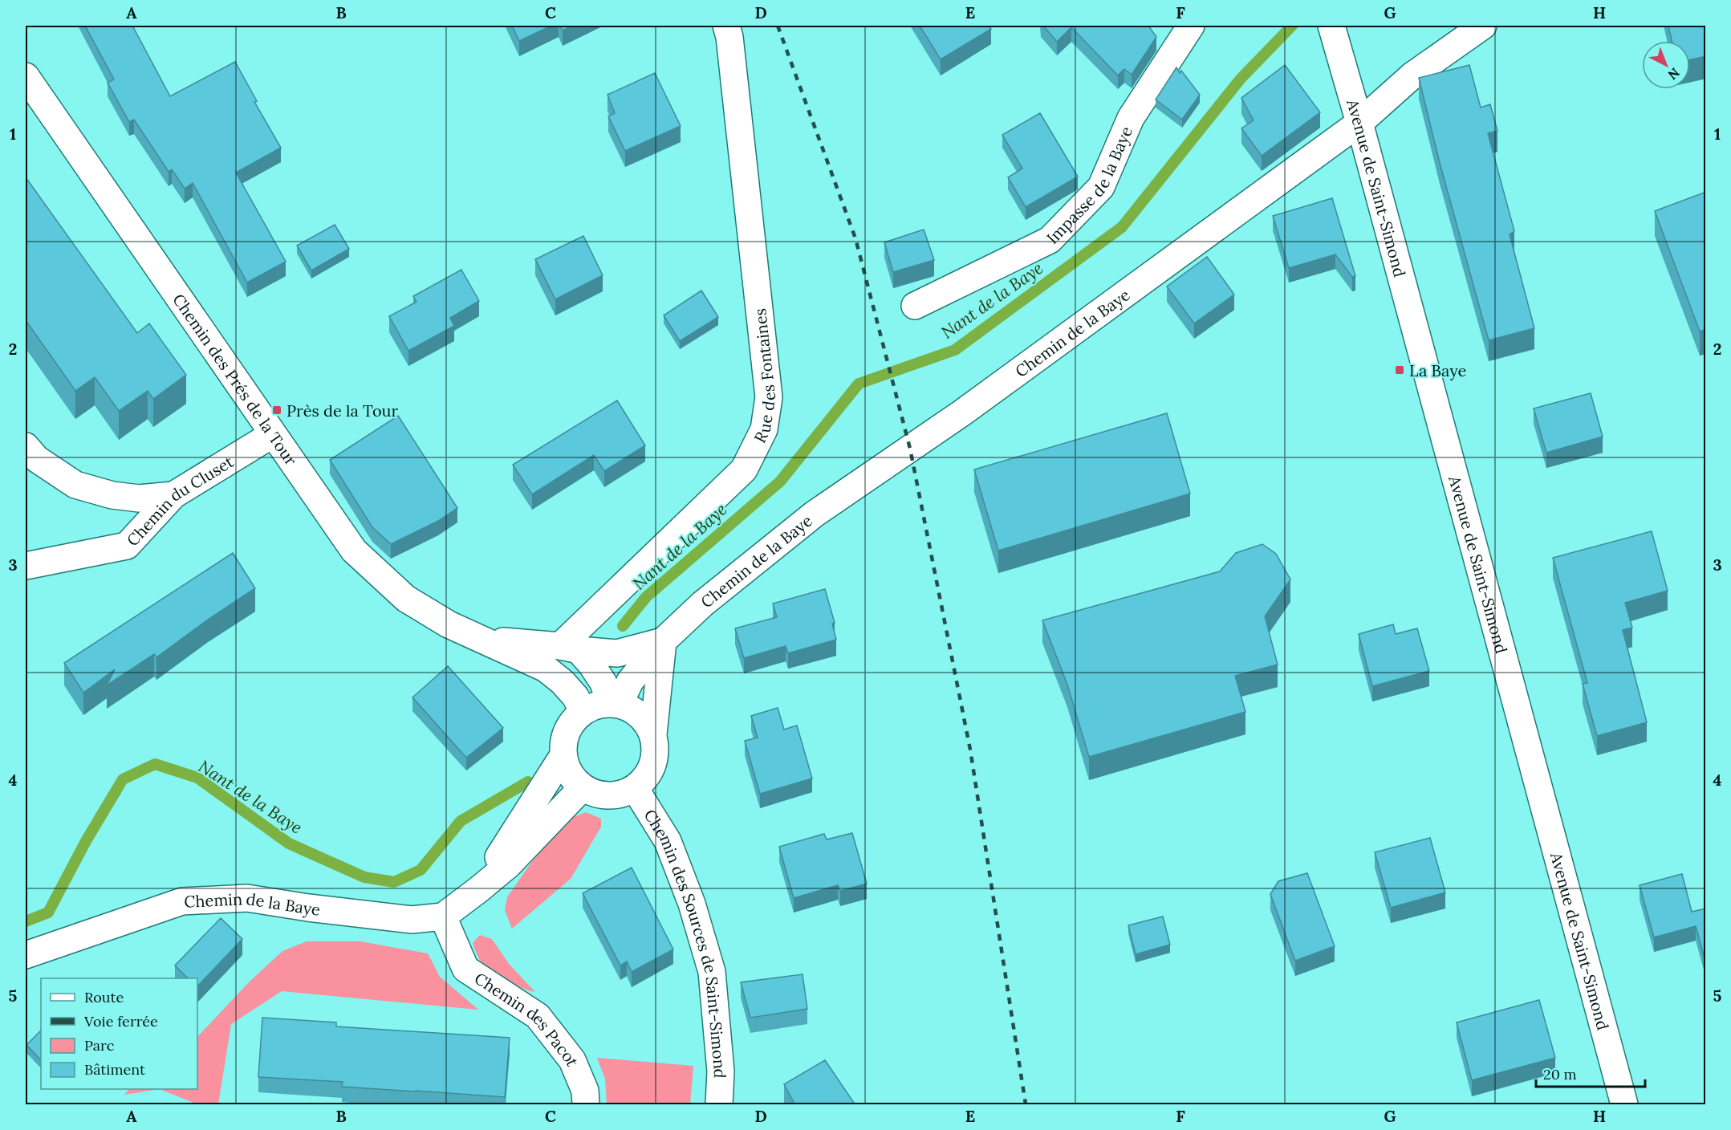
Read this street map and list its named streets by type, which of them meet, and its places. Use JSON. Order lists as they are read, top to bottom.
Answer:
{
  "streets": {
    "street": [
      "Impasse de la Baye",
      "Avenue de Saint-Simond",
      "Chemin de la Baye",
      "Rue des Fontaines",
      "Chemin des Prés de la Tour",
      "Chemin du Cluset",
      "Chemin des Sources de Saint-Simond",
      "Chemin des Pacot"
    ]
  },
  "crossings": [
    ["Avenue de Saint-Simond", "Chemin de la Baye"],
    ["Chemin de la Baye", "Rue des Fontaines"],
    ["Chemin de la Baye", "Chemin des Prés de la Tour"],
    ["Chemin de la Baye", "Chemin des Sources de Saint-Simond"],
    ["Chemin de la Baye", "Chemin des Pacot"],
    ["Chemin des Prés de la Tour", "Chemin du Cluset"]
  ],
  "water": ["Nant de la Baye"],
  "places": {
    "transit": ["La Baye", "Près de la Tour"]
  },
  "legend": [
    "Route",
    "Voie ferrée",
    "Parc",
    "Bâtiment"
  ],
  "scale_bar": "20 m",
  "north": "bottom right",
  "grid": {
    "columns": [
      "A",
      "B",
      "C",
      "D",
      "E",
      "F",
      "G",
      "H"
    ],
    "rows": [
      "1",
      "2",
      "3",
      "4",
      "5"
    ]
  }
}
